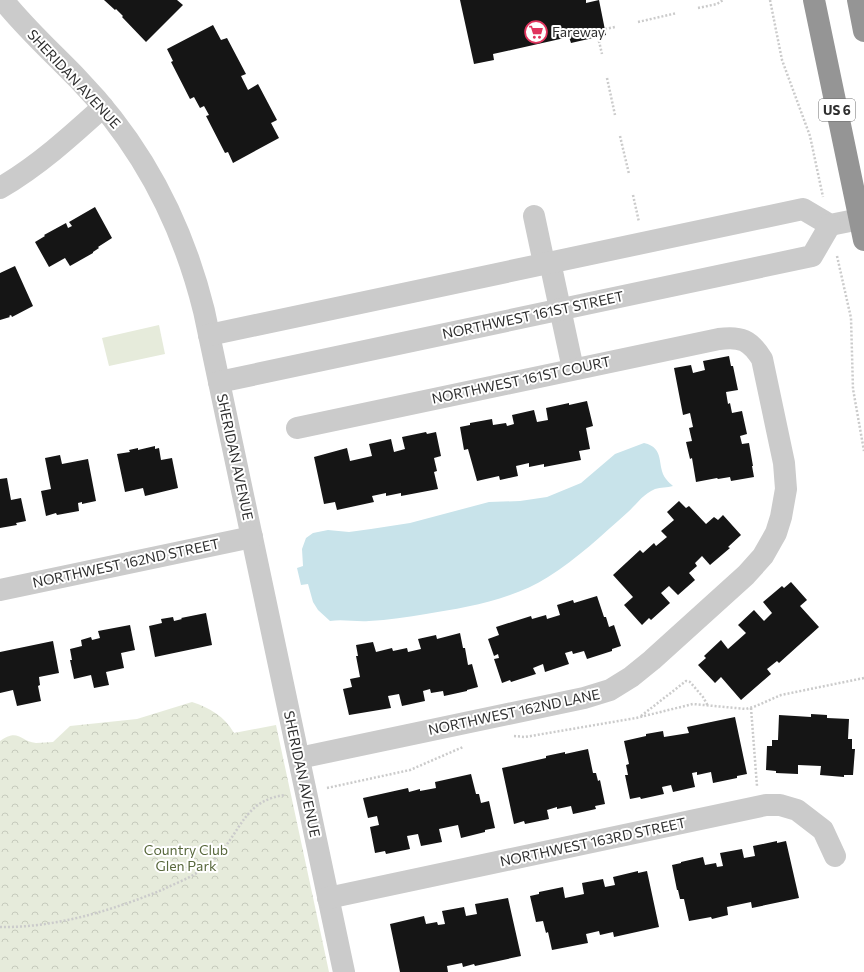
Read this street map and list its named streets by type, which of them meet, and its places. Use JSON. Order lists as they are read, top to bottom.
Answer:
{
  "streets": {
    "highway": ["US 6"],
    "street": [
      "SHERIDAN AVENUE",
      "NORTHWEST 161ST STREET",
      "NORTHWEST 161ST COURT",
      "NORTHWEST 162ND STREET",
      "NORTHWEST 162ND LANE",
      "NORTHWEST 163RD STREET"
    ]
  },
  "crossings": [
    ["SHERIDAN AVENUE", "NORTHWEST 161ST STREET"],
    ["SHERIDAN AVENUE", "NORTHWEST 162ND STREET"],
    ["SHERIDAN AVENUE", "NORTHWEST 162ND LANE"],
    ["SHERIDAN AVENUE", "NORTHWEST 163RD STREET"],
    ["NORTHWEST 161ST COURT", "NORTHWEST 162ND LANE"]
  ],
  "parks": ["Country Club Glen Park"],
  "places": {
    "supermarket": ["Fareway"]
  }
}
